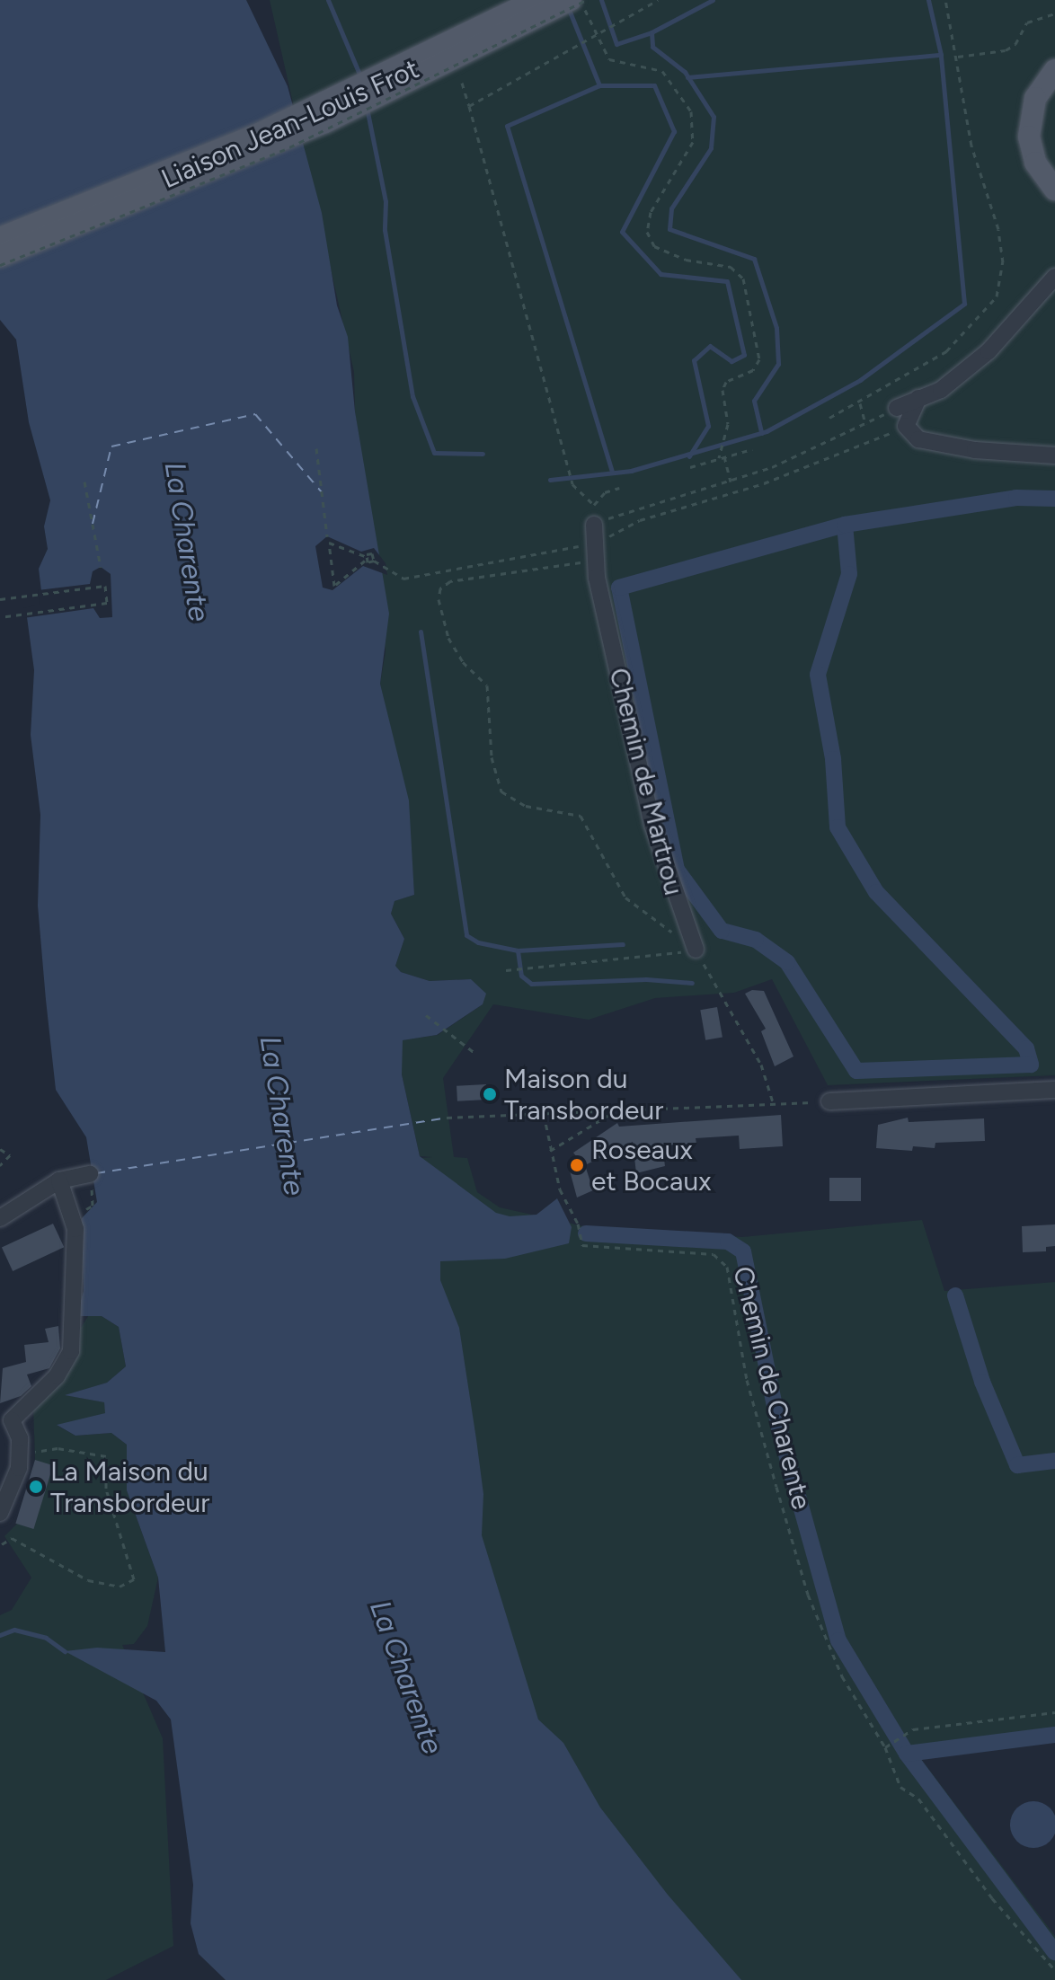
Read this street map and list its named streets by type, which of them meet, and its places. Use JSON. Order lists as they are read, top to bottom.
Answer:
{
  "streets": {
    "street": ["Chemin de Martrou"],
    "path": ["Liaison Jean-Louis Frot", "Chemin de Charente"]
  },
  "water": ["La Charente"],
  "places": ["Maison du Transbordeur", "Roseaux et Bocaux", "La Maison du Transbordeur"]
}
